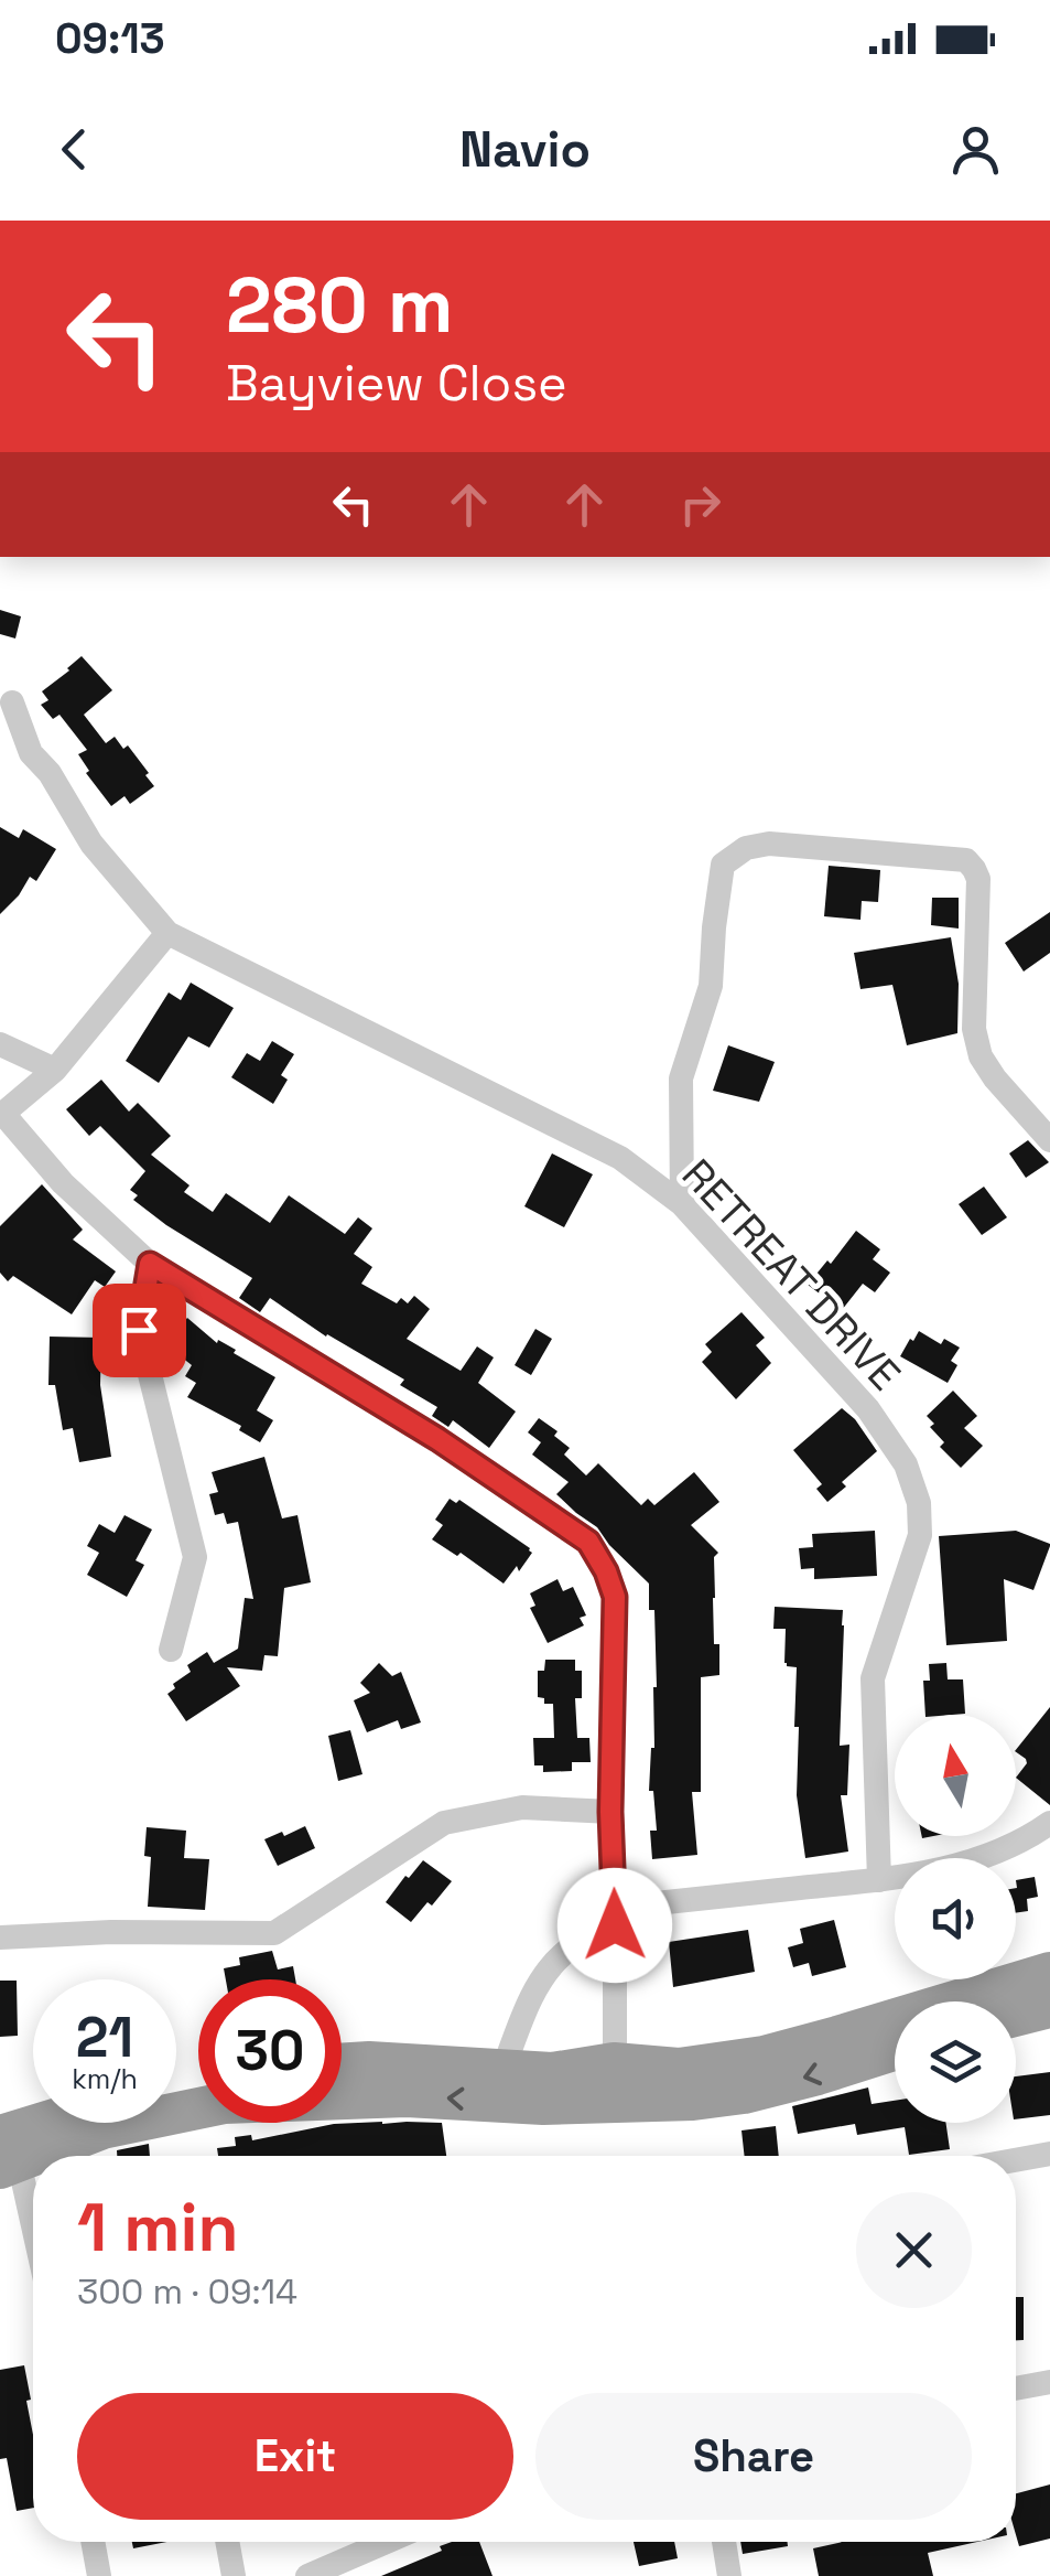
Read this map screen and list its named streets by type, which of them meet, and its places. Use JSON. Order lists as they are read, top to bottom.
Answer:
{
  "streets": {
    "street": ["RETREAT DRIVE"]
  },
  "north": "top",
  "page": {
    "status": "09:13",
    "header": "Navio",
    "turn": ["280 m", "Bayview Close"],
    "speed": "21 km/h",
    "limit": "30",
    "heading": ["1 min", "300 m · 09:14"],
    "buttons": ["Exit", "Share"]
  }
}
